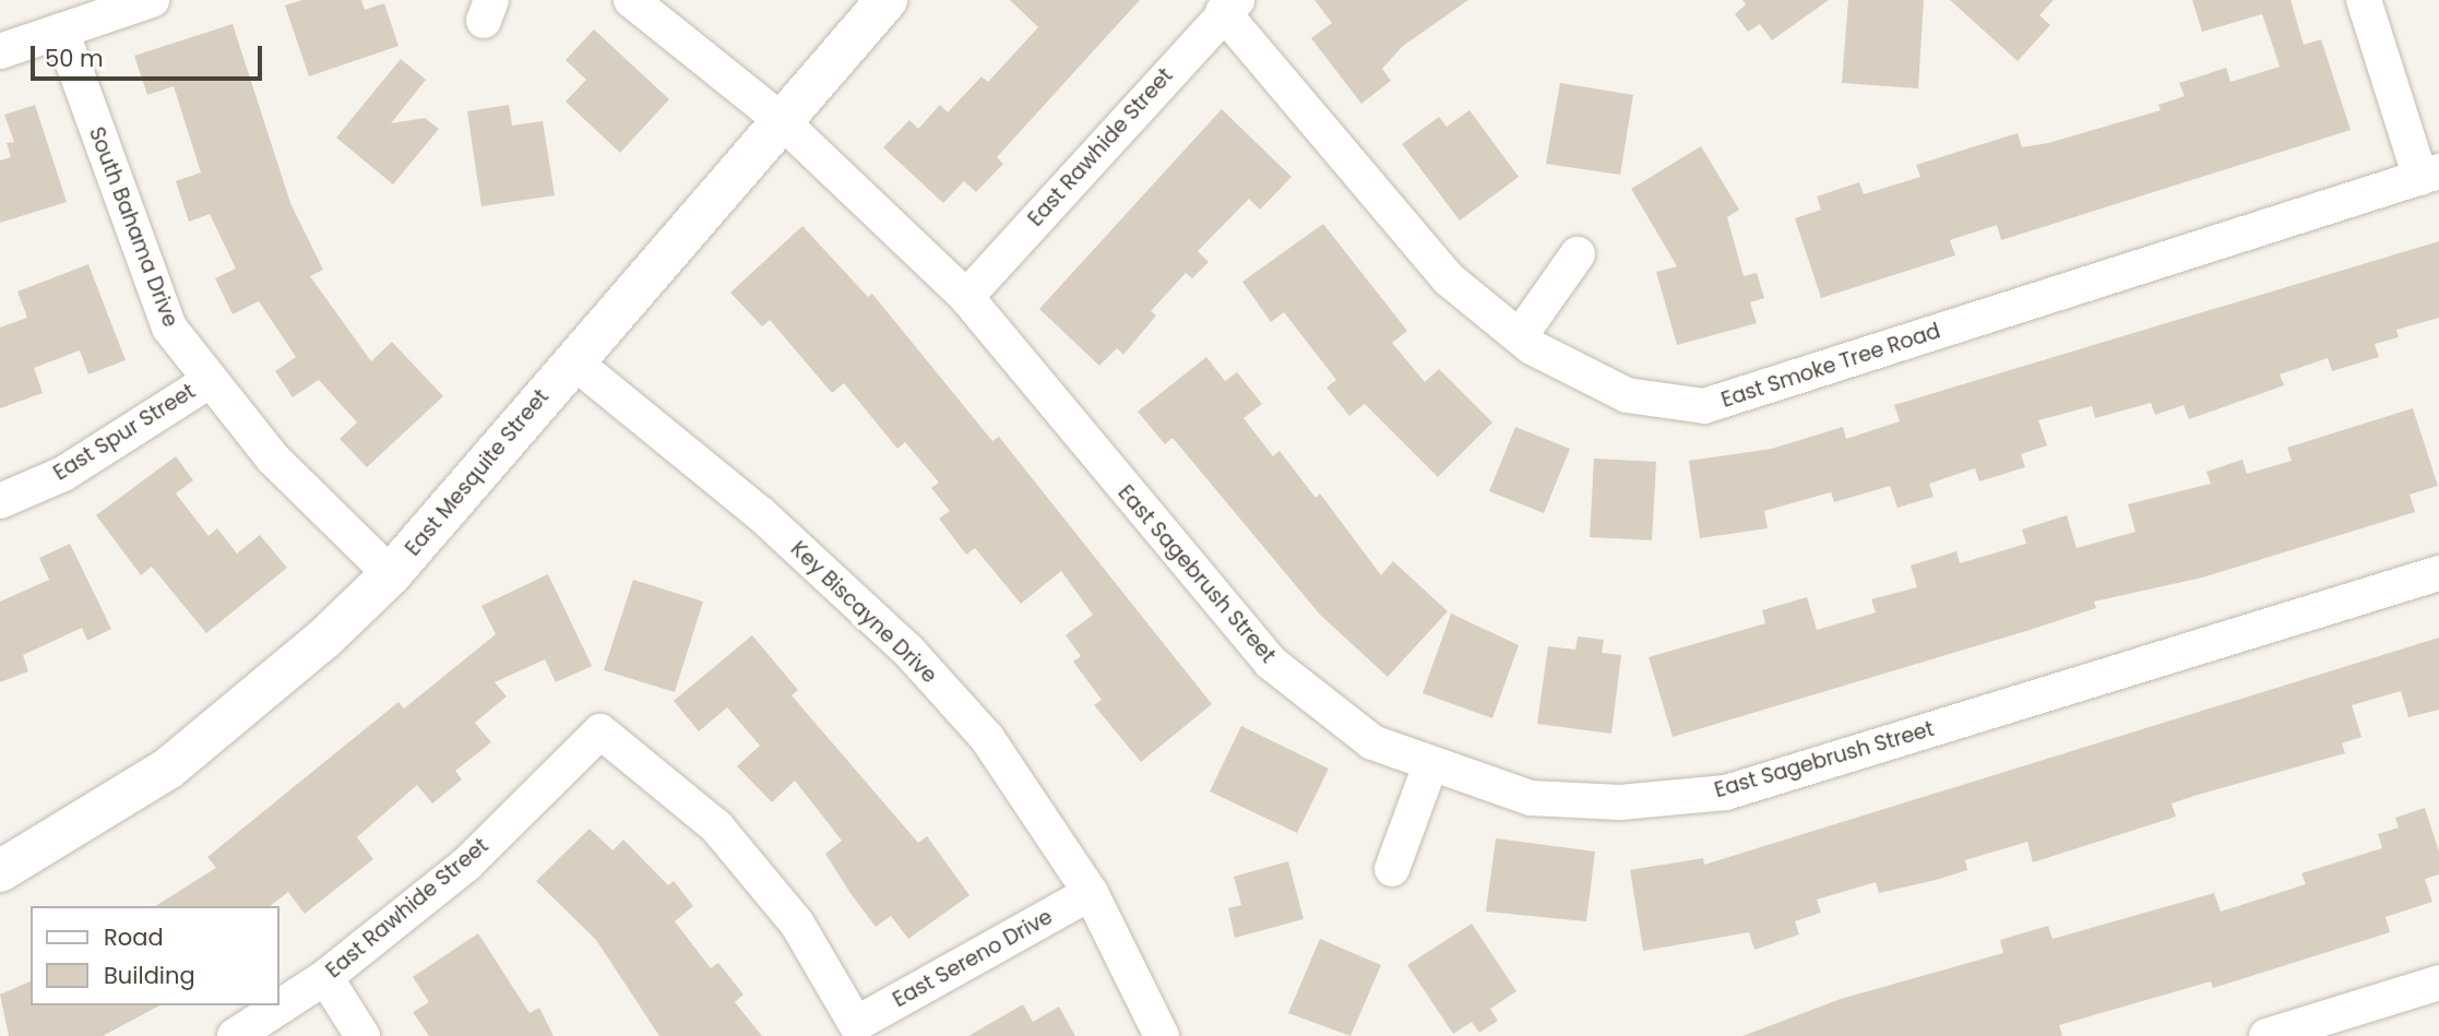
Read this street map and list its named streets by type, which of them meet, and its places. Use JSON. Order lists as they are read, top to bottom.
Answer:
{
  "streets": {
    "street": [
      "East Rawhide Street",
      "South Bahama Drive",
      "East Smoke Tree Road",
      "East Spur Street",
      "East Mesquite Street",
      "East Sagebrush Street",
      "Key Biscayne Drive",
      "East Sereno Drive"
    ]
  },
  "crossings": [
    ["East Rawhide Street", "East Smoke Tree Road"],
    ["East Rawhide Street", "East Sagebrush Street"],
    ["East Rawhide Street", "East Sereno Drive"],
    ["South Bahama Drive", "East Spur Street"],
    ["South Bahama Drive", "East Mesquite Street"],
    ["East Mesquite Street", "East Sagebrush Street"],
    ["East Mesquite Street", "Key Biscayne Drive"],
    ["Key Biscayne Drive", "East Sereno Drive"]
  ],
  "legend": ["Road", "Building"],
  "scale_bar": "50 m"
}
